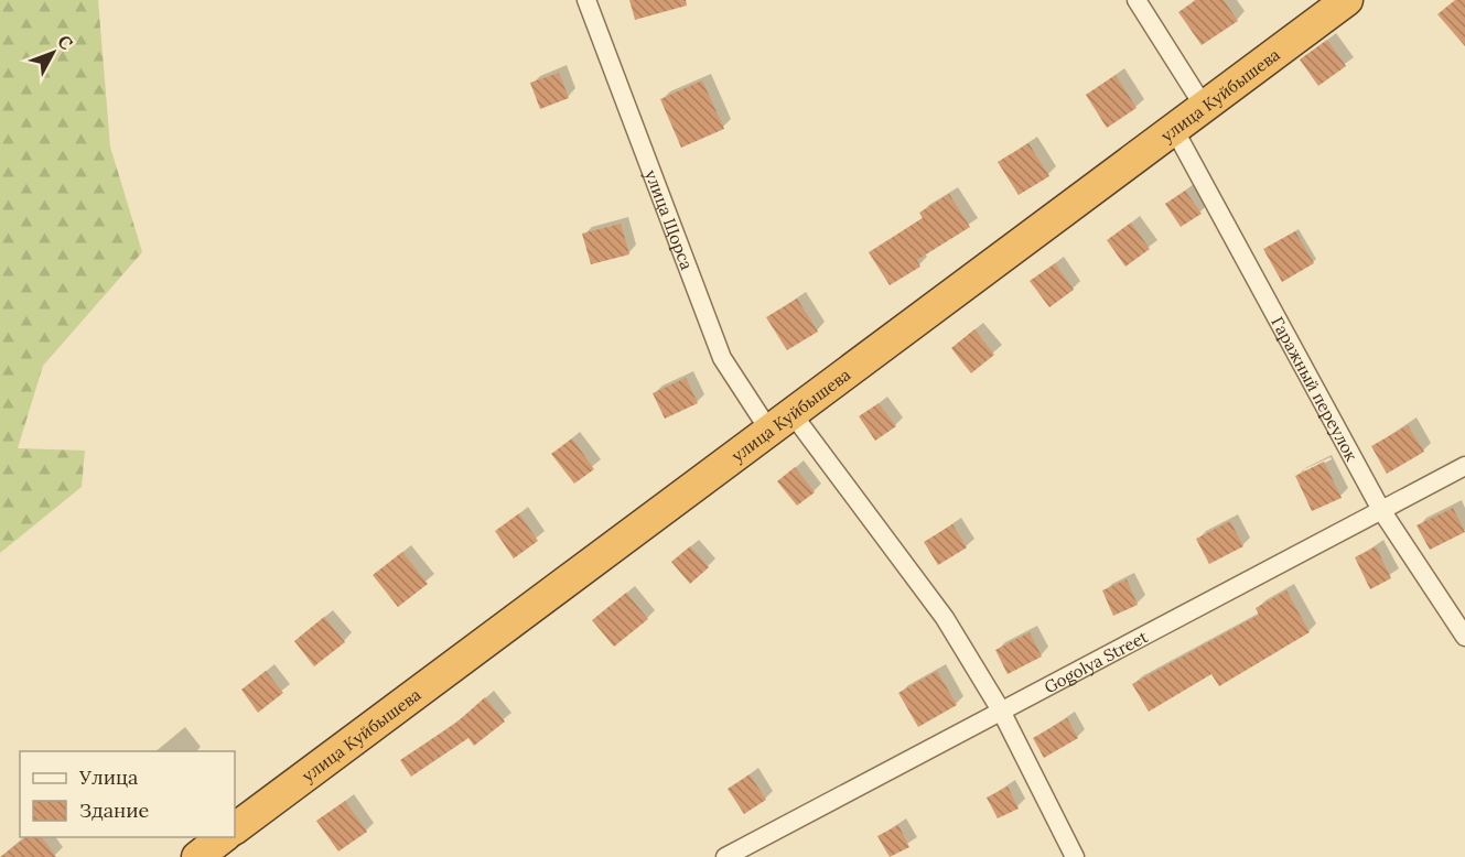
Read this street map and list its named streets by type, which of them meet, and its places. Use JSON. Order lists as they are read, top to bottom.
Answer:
{
  "streets": {
    "highway": ["улица Куйбышева"],
    "street": ["улица Щорса", "Гаражный переулок", "Gogolya Street"]
  },
  "crossings": [
    ["улица Куйбышева", "улица Щорса"],
    ["улица Куйбышева", "Гаражный переулок"],
    ["улица Щорса", "Gogolya Street"],
    ["Гаражный переулок", "Gogolya Street"]
  ],
  "legend": ["Улица", "Здание"],
  "north": "top right"
}
